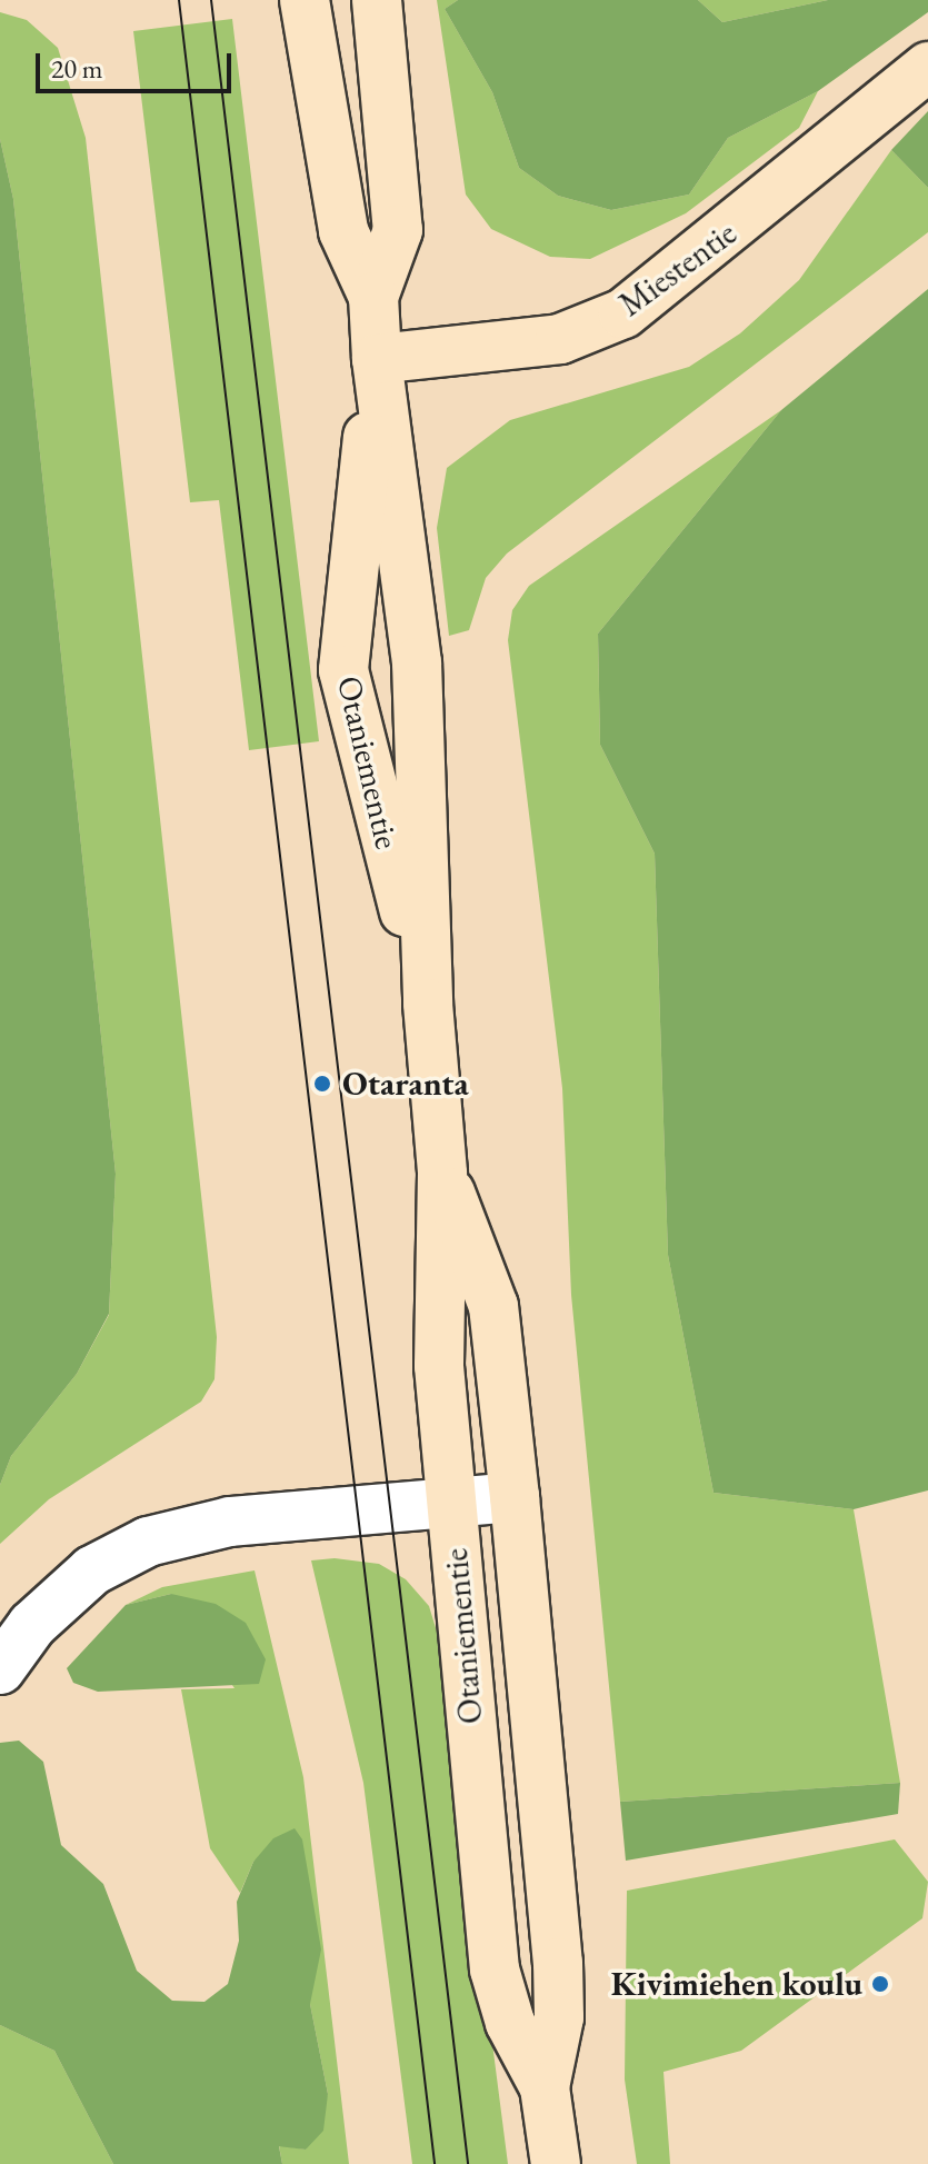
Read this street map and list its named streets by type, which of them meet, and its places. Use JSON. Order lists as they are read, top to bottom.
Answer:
{
  "streets": {
    "street": ["Miestentie", "Otaniementie"]
  },
  "crossings": [
    ["Miestentie", "Otaniementie"]
  ],
  "places": ["Otaranta", "Kivimiehen koulu"],
  "scale_bar": "20 m"
}
